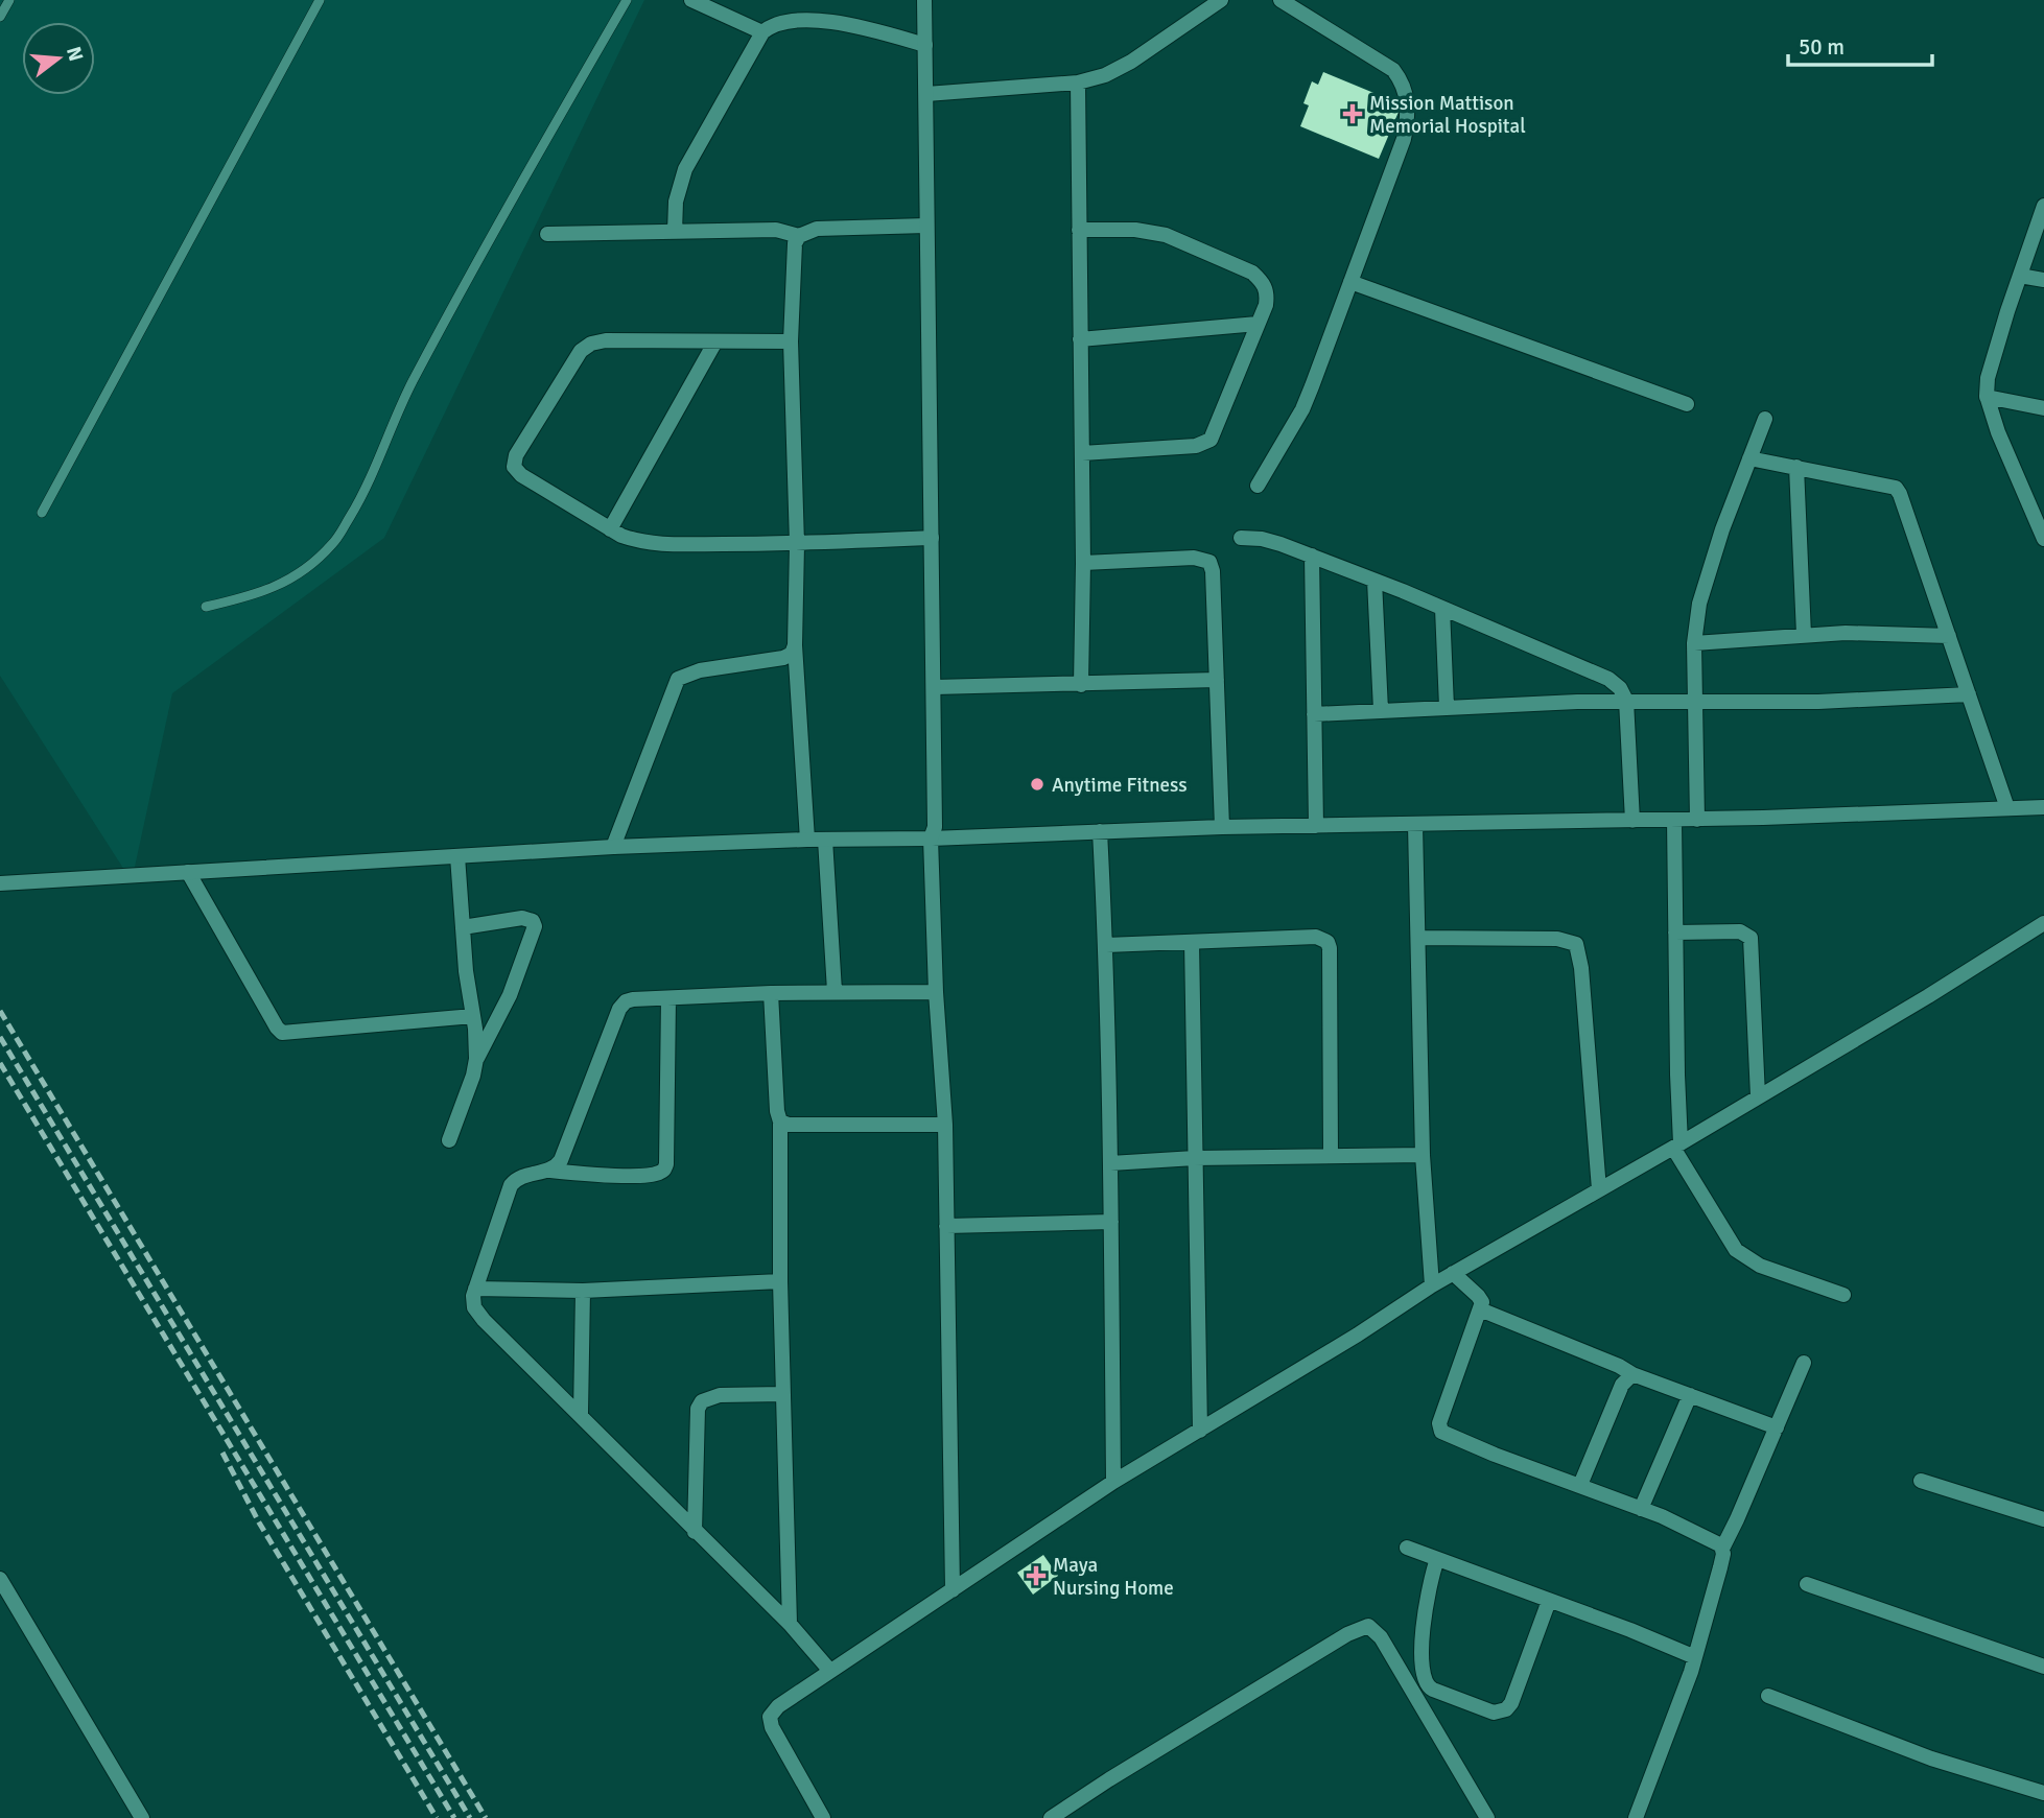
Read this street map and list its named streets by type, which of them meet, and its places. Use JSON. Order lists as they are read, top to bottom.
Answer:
{
  "places": {
    "health": ["Mission Mattison Memorial Hospital", "Maya Nursing Home"],
    "other": ["Anytime Fitness"]
  },
  "scale_bar": "50 m",
  "north": "right"
}
